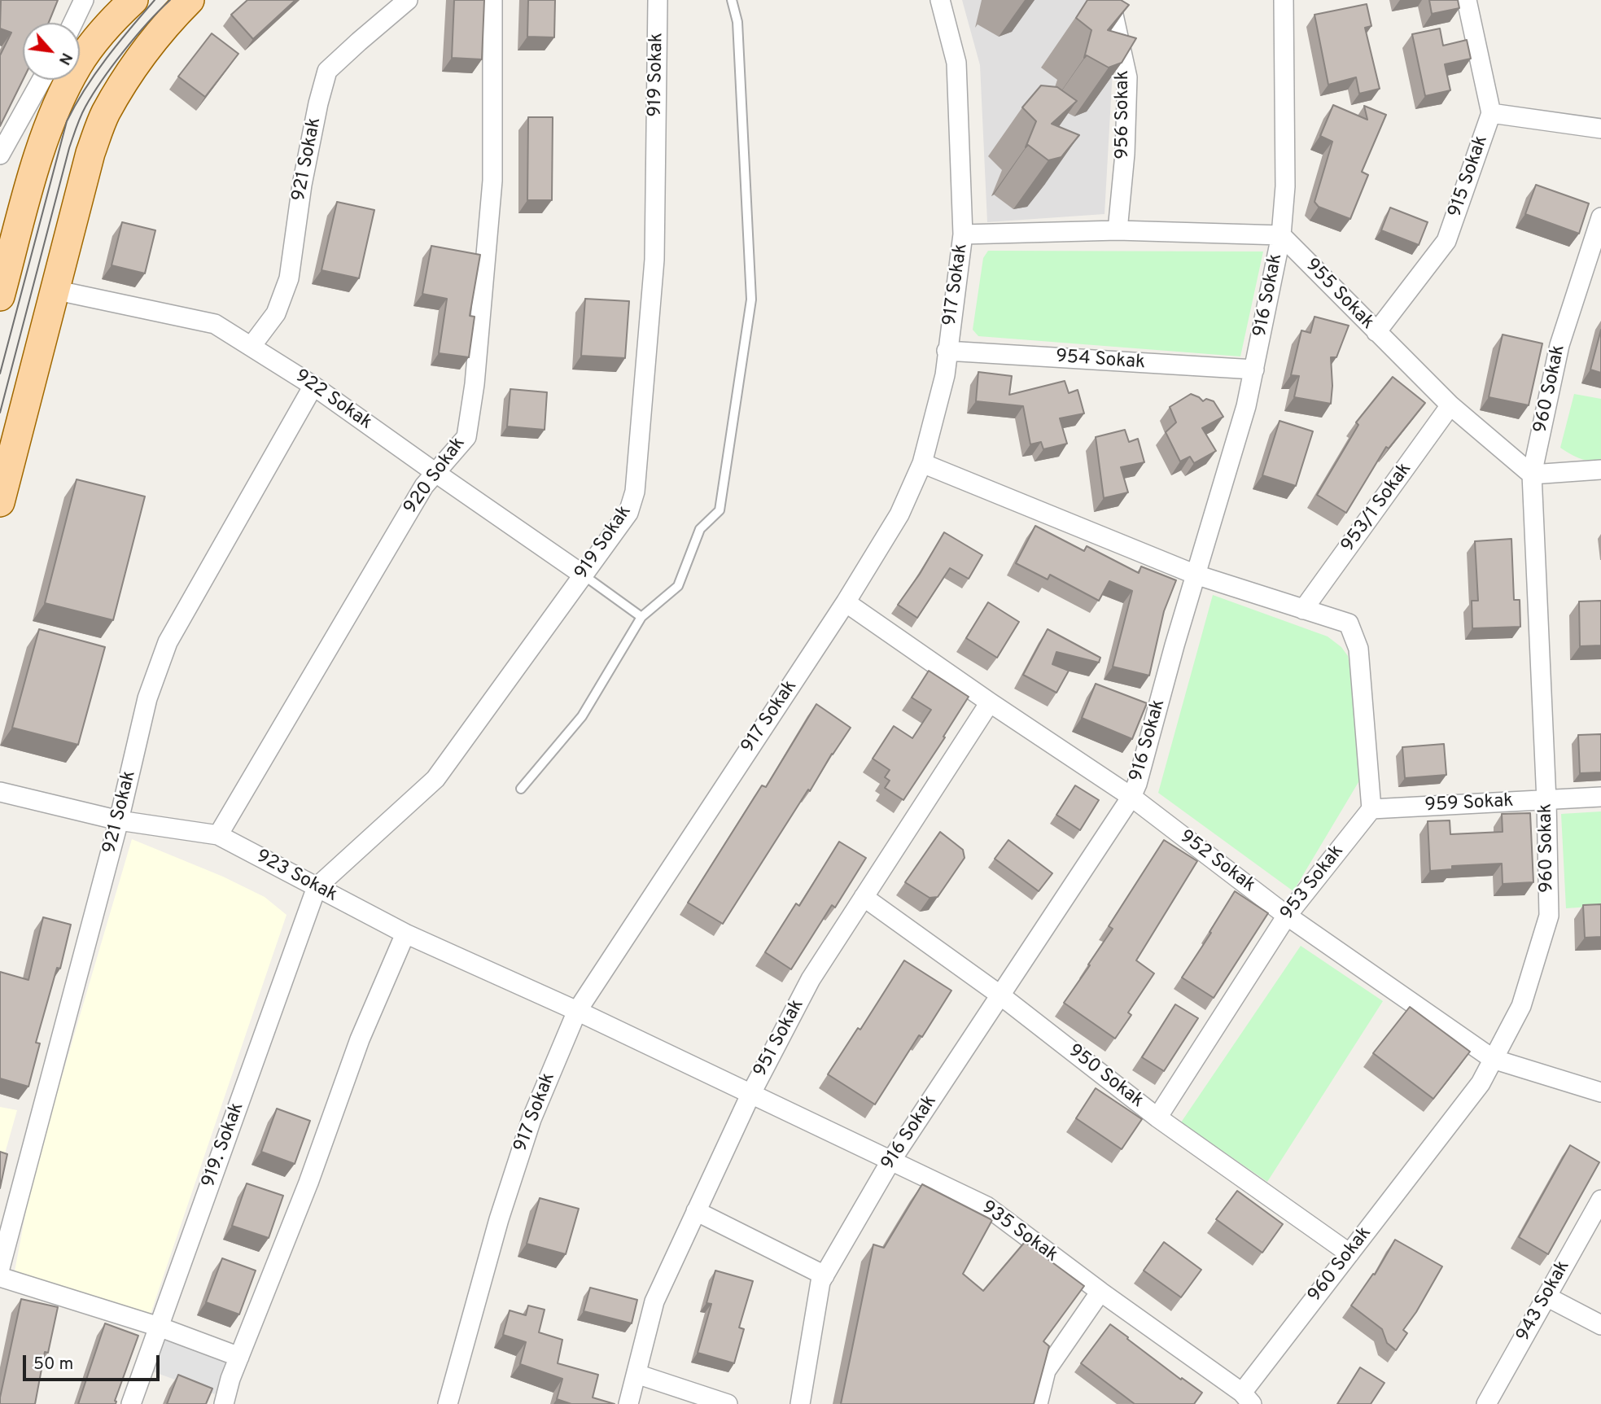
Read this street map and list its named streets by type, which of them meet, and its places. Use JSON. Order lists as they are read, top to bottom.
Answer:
{
  "streets": {
    "street": [
      "919 Sokak",
      "956 Sokak",
      "921 Sokak",
      "915 Sokak",
      "917 Sokak",
      "955 Sokak",
      "916 Sokak",
      "954 Sokak",
      "960 Sokak",
      "922 Sokak",
      "920 Sokak",
      "953/1 Sokak",
      "959 Sokak",
      "952 Sokak",
      "923 Sokak",
      "953 Sokak",
      "951 Sokak",
      "950 Sokak",
      "919. Sokak",
      "935 Sokak",
      "943 Sokak"
    ]
  },
  "crossings": [
    ["919 Sokak", "922 Sokak"],
    ["919 Sokak", "923 Sokak"],
    ["919 Sokak", "919. Sokak"],
    ["921 Sokak", "922 Sokak"],
    ["921 Sokak", "923 Sokak"],
    ["915 Sokak", "955 Sokak"],
    ["917 Sokak", "954 Sokak"],
    ["917 Sokak", "952 Sokak"],
    ["917 Sokak", "923 Sokak"],
    ["917 Sokak", "935 Sokak"],
    ["955 Sokak", "916 Sokak"],
    ["955 Sokak", "960 Sokak"],
    ["955 Sokak", "953/1 Sokak"],
    ["916 Sokak", "954 Sokak"],
    ["916 Sokak", "952 Sokak"],
    ["916 Sokak", "950 Sokak"],
    ["916 Sokak", "935 Sokak"],
    ["960 Sokak", "959 Sokak"],
    ["960 Sokak", "952 Sokak"],
    ["960 Sokak", "950 Sokak"],
    ["960 Sokak", "935 Sokak"],
    ["922 Sokak", "920 Sokak"],
    ["920 Sokak", "923 Sokak"],
    ["959 Sokak", "953 Sokak"],
    ["952 Sokak", "953 Sokak"],
    ["952 Sokak", "951 Sokak"],
    ["923 Sokak", "919. Sokak"],
    ["923 Sokak", "935 Sokak"],
    ["953 Sokak", "950 Sokak"],
    ["951 Sokak", "950 Sokak"],
    ["951 Sokak", "935 Sokak"]
  ],
  "scale_bar": "50 m",
  "north": "bottom right"
}
